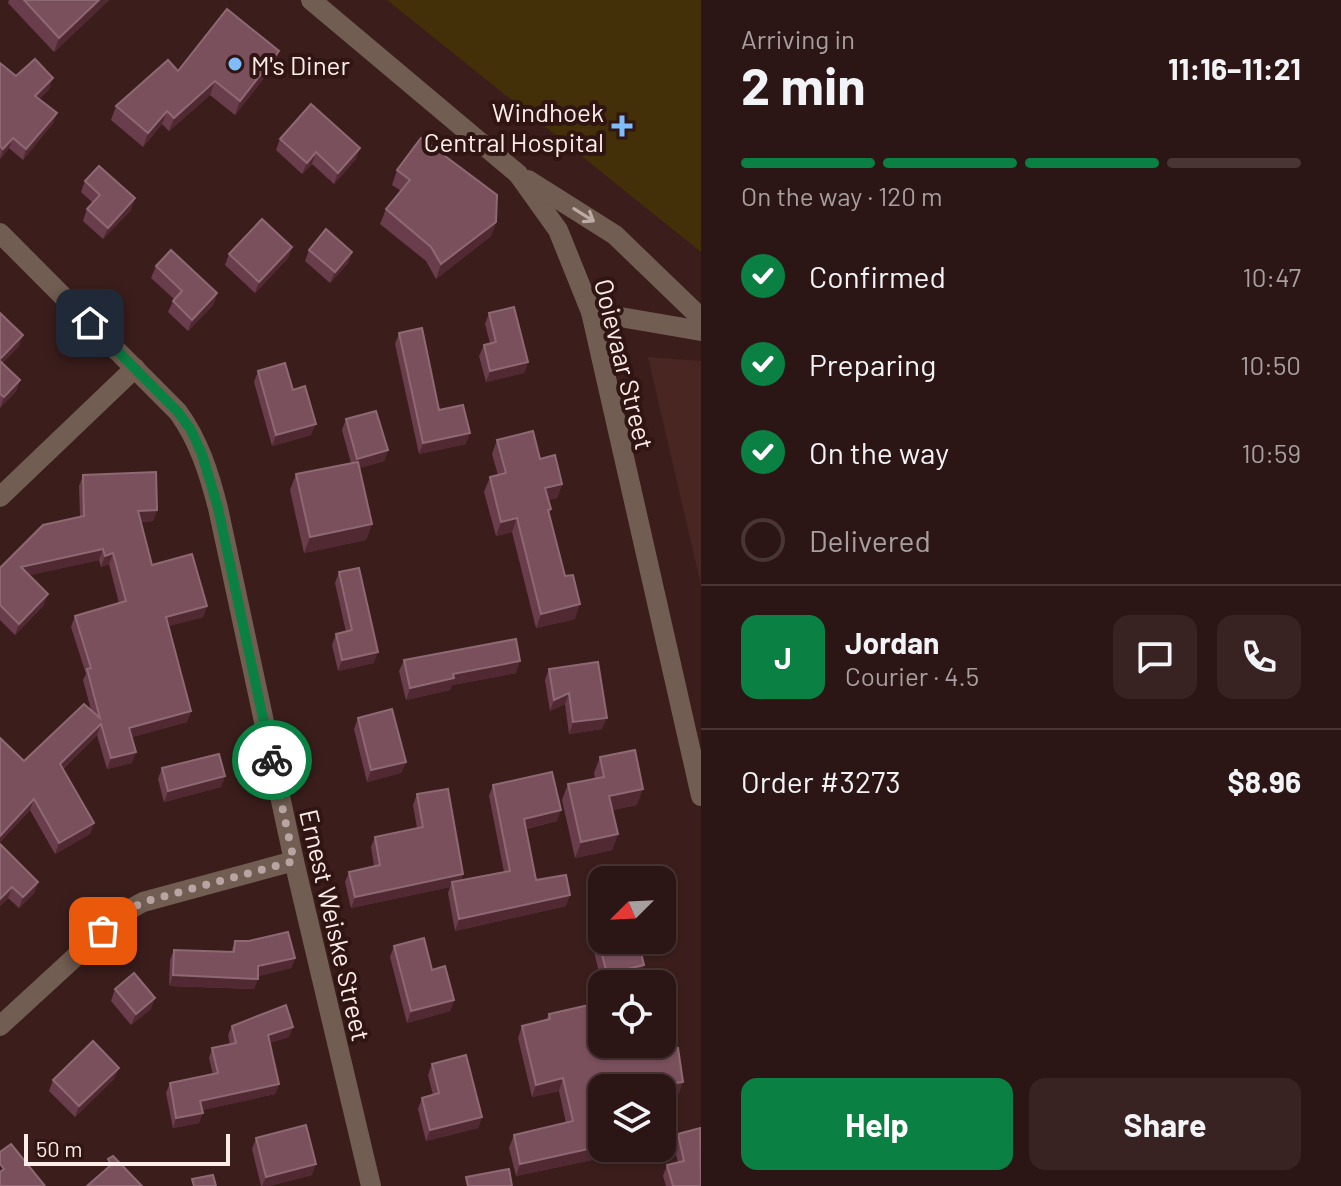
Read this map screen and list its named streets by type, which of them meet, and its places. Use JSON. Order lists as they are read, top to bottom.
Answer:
{
  "streets": {
    "street": ["Ooievaar Street", "Ernest Weiske Street"]
  },
  "places": {
    "other": ["M's Diner"],
    "health": ["Windhoek Central Hospital"]
  },
  "scale_bar": "50 m",
  "north": "bottom left",
  "page": {
    "heading": ["2 min", "Arriving in", "11:16–11:21"],
    "panel": [
      "Jordan",
      "Courier · 4.5",
      "Order #3273",
      "$8.96"
    ],
    "bar": "On the way · 120 m",
    "list": [
      ["Confirmed", "10:47"],
      ["Preparing", "10:50"],
      ["On the way", "10:59"],
      "Delivered"
    ],
    "round": "J",
    "buttons": ["Help", "Share"],
    "scale": "50 m"
  }
}
